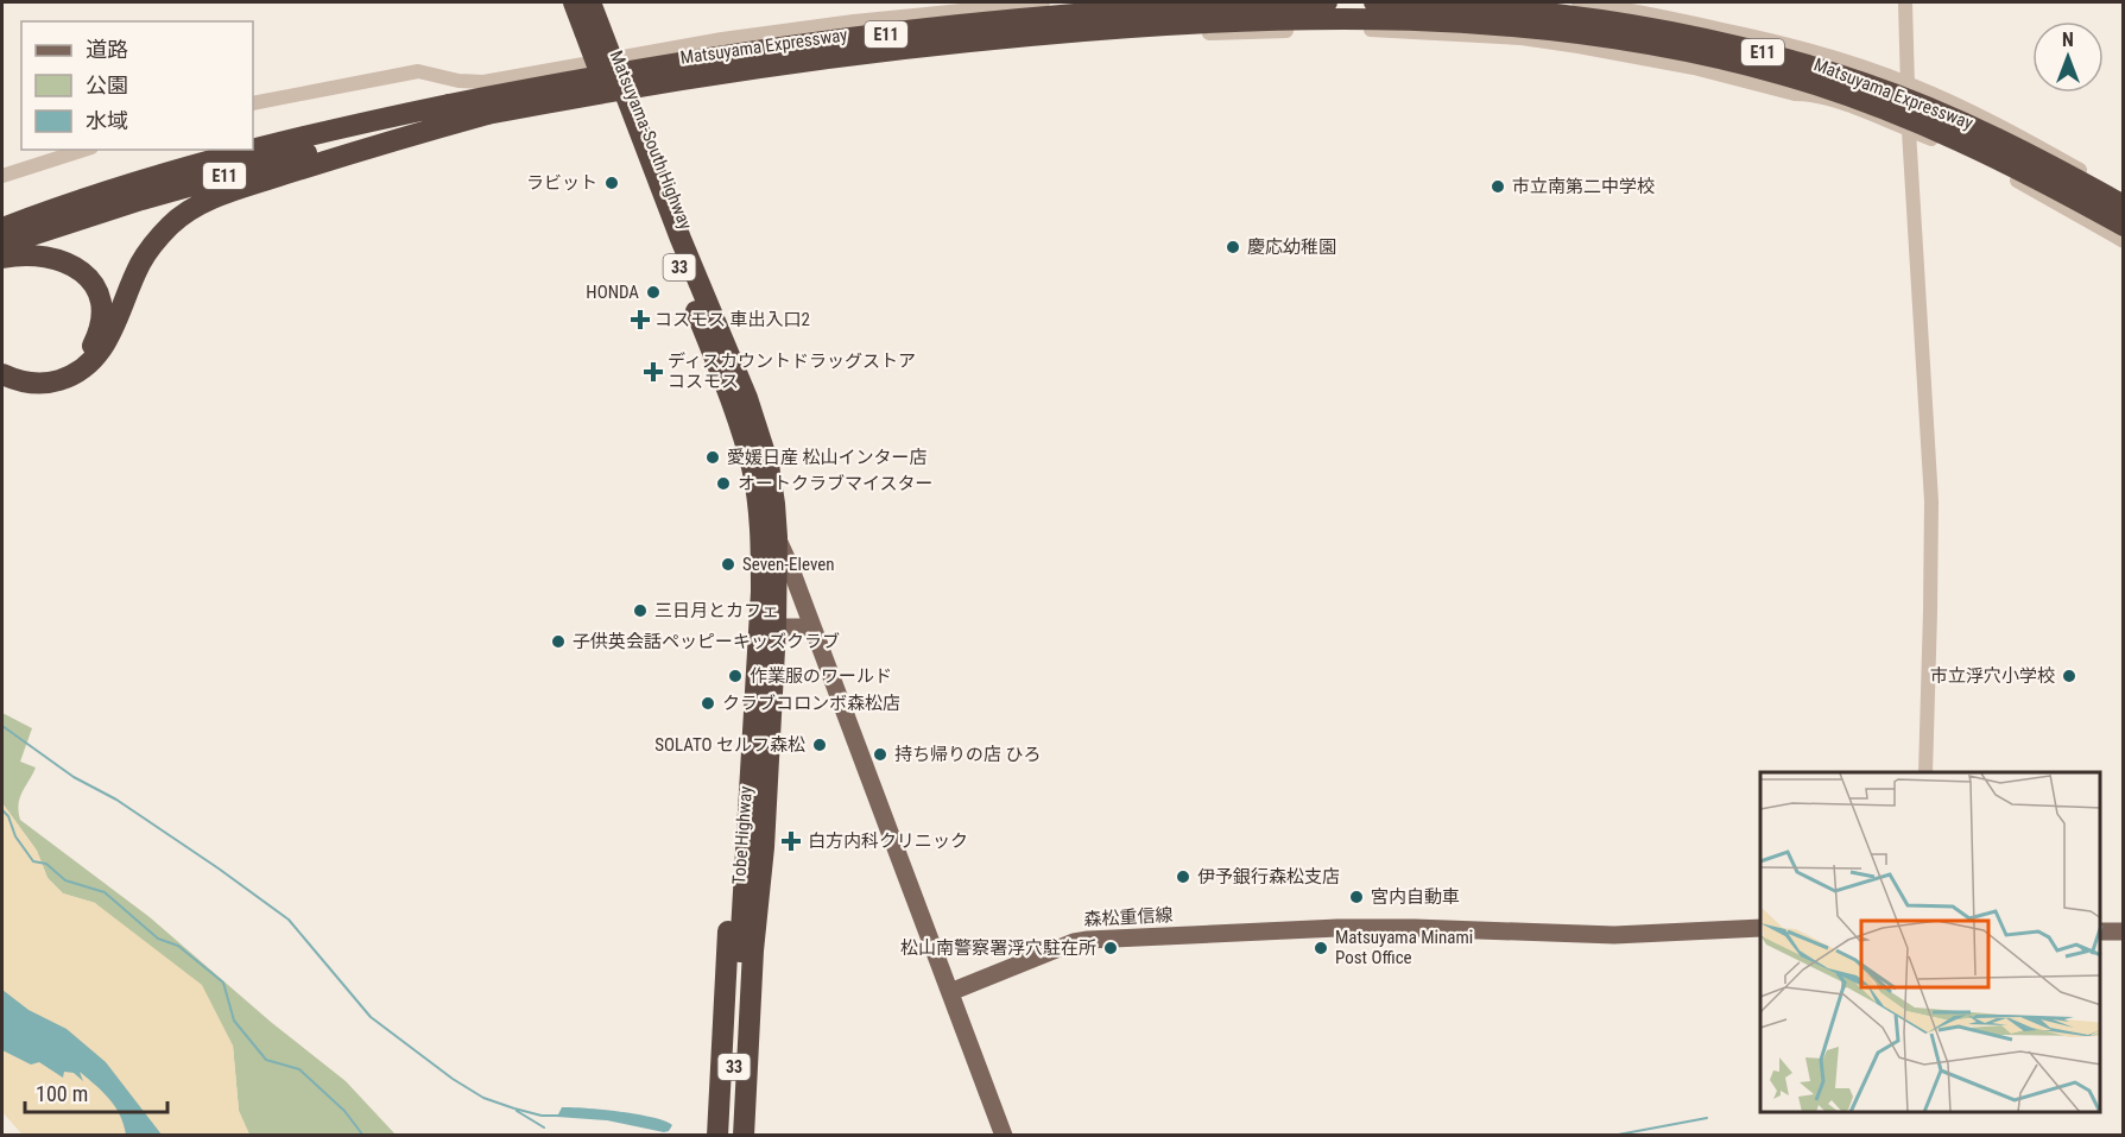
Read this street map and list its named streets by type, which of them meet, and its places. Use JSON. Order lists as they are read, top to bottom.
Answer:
{
  "streets": {
    "highway": [
      "E11",
      "Matsuyama Expressway",
      "Matsuyama-South Highway",
      "33",
      "Tobe Highway"
    ],
    "main road": ["森松重信線"]
  },
  "crossings": [
    ["Matsuyama-South Highway", "Tobe Highway"]
  ],
  "places": {
    "other": [
      "ラビット",
      "市立南第二中学校",
      "慶応幼稚園",
      "HONDA",
      "愛媛日産 松山インター店",
      "オートクラブマイスター",
      "Seven-Eleven",
      "三日月とカフェ",
      "子供英会話ペッピーキッズクラブ",
      "作業服のワールド",
      "市立浮穴小学校",
      "クラブコロンボ森松店",
      "SOLATO セルフ森松",
      "持ち帰りの店 ひろ",
      "伊予銀行森松支店",
      "宮内自動車",
      "松山南警察署浮穴駐在所",
      "Matsuyama Minami Post Office"
    ],
    "health": ["コスモス 車出入口2", "ディスカウントドラッグストア コスモス", "白方内科クリニック"]
  },
  "legend": ["道路", "公園", "水域"],
  "scale_bar": "100 m",
  "north": "top"
}
